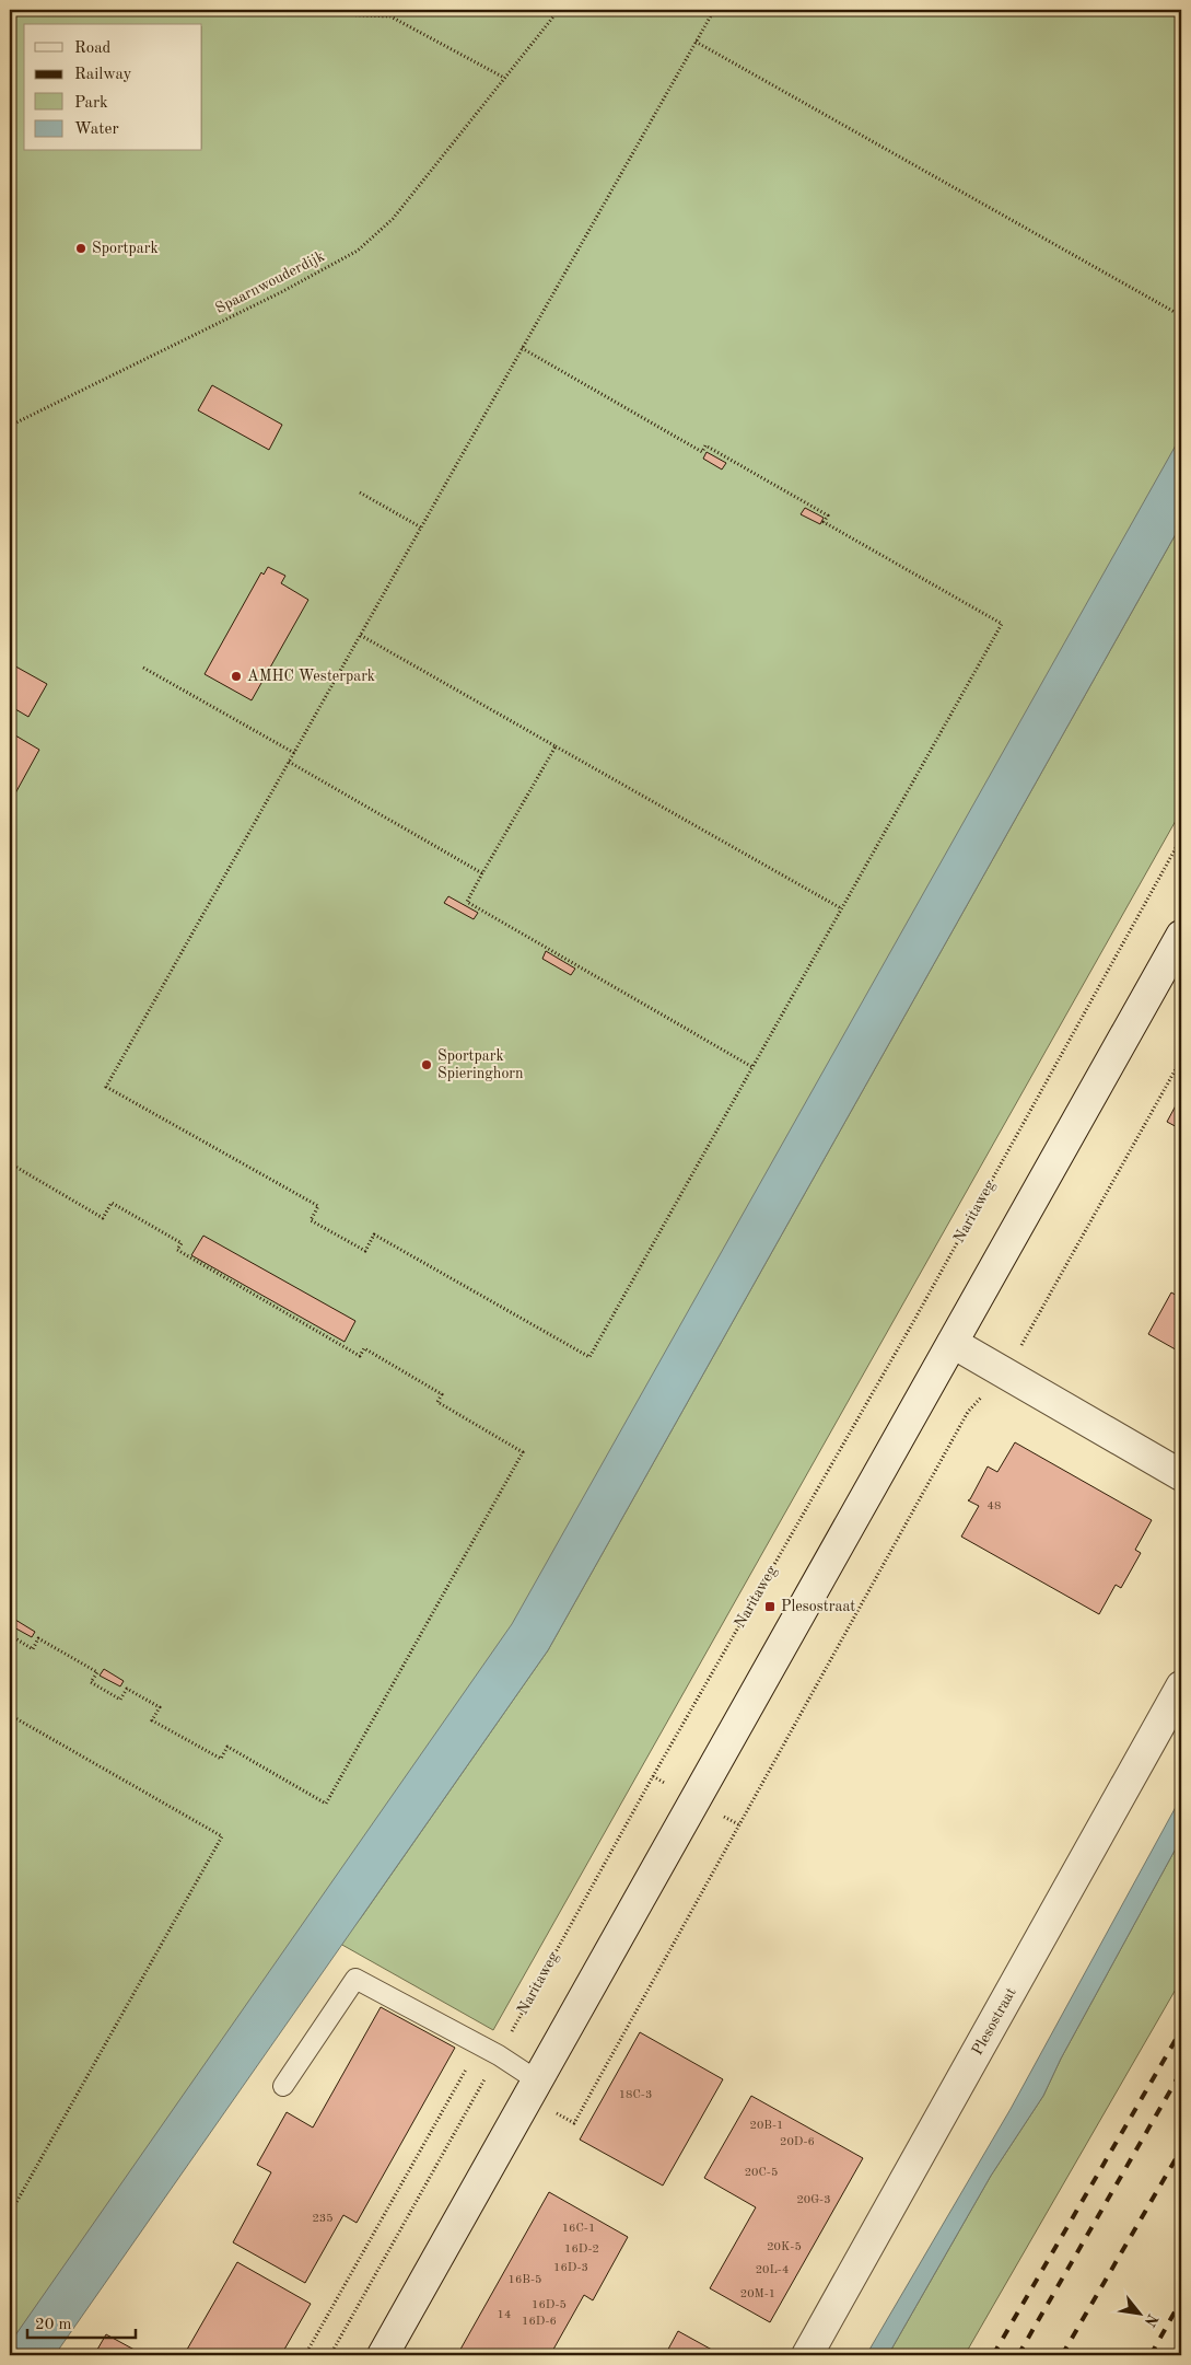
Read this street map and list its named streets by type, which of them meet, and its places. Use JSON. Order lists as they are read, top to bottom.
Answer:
{
  "streets": {
    "street": ["Plesostraat"],
    "path": ["Spaarnwouderdijk", "Naritaweg"]
  },
  "places": {
    "other": ["Sportpark", "AMHC Westerpark", "Sportpark Spieringhorn"],
    "transit": ["Plesostraat"]
  },
  "house_numbers": [
    "48",
    "18C-3",
    "20B-1",
    "20D-6",
    "20C-5",
    "20G-3",
    "235",
    "16C-1",
    "20K-5",
    "16D-2",
    "16D-3",
    "20L-4",
    "16B-5",
    "20M-1",
    "16D-5",
    "14",
    "16D-6"
  ],
  "legend": [
    "Road",
    "Railway",
    "Park",
    "Water"
  ],
  "scale_bar": "20 m",
  "north": "bottom right"
}
